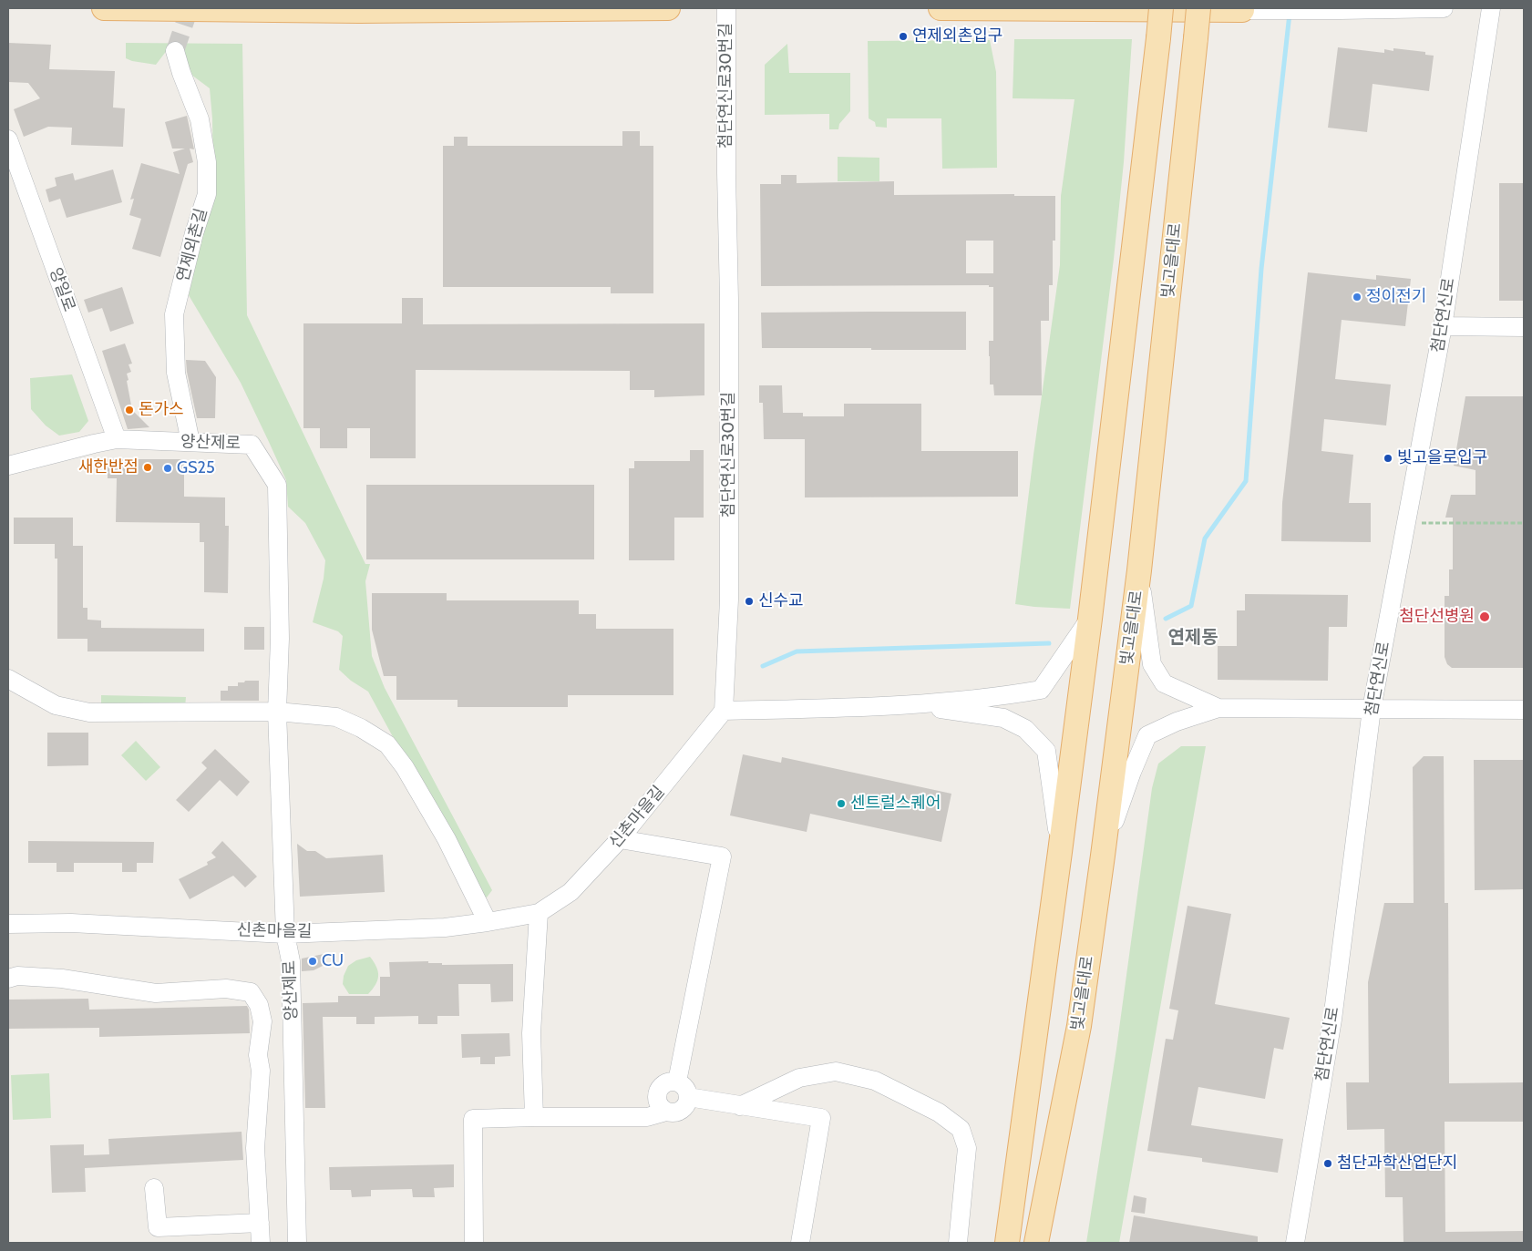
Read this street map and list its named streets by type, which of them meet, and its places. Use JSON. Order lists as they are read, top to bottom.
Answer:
{
  "streets": {
    "main road": ["빛고을대로"],
    "street": [
      "첨단연신로30번길",
      "연제외촌길",
      "양일로",
      "첨단연신로",
      "양산제로",
      "신촌마을길"
    ]
  },
  "crossings": [
    ["첨단연신로30번길", "신촌마을길"],
    ["연제외촌길", "양산제로"],
    ["양일로", "양산제로"],
    ["양산제로", "신촌마을길"]
  ],
  "districts": ["연제동"],
  "places": [
    "연제외촌입구",
    "정이전기",
    "돈가스",
    "빛고을로입구",
    "새한반점",
    "GS25",
    "신수교",
    "첨단선병원",
    "센트럴스퀘어",
    "CU",
    "첨단과학산업단지"
  ]
}
